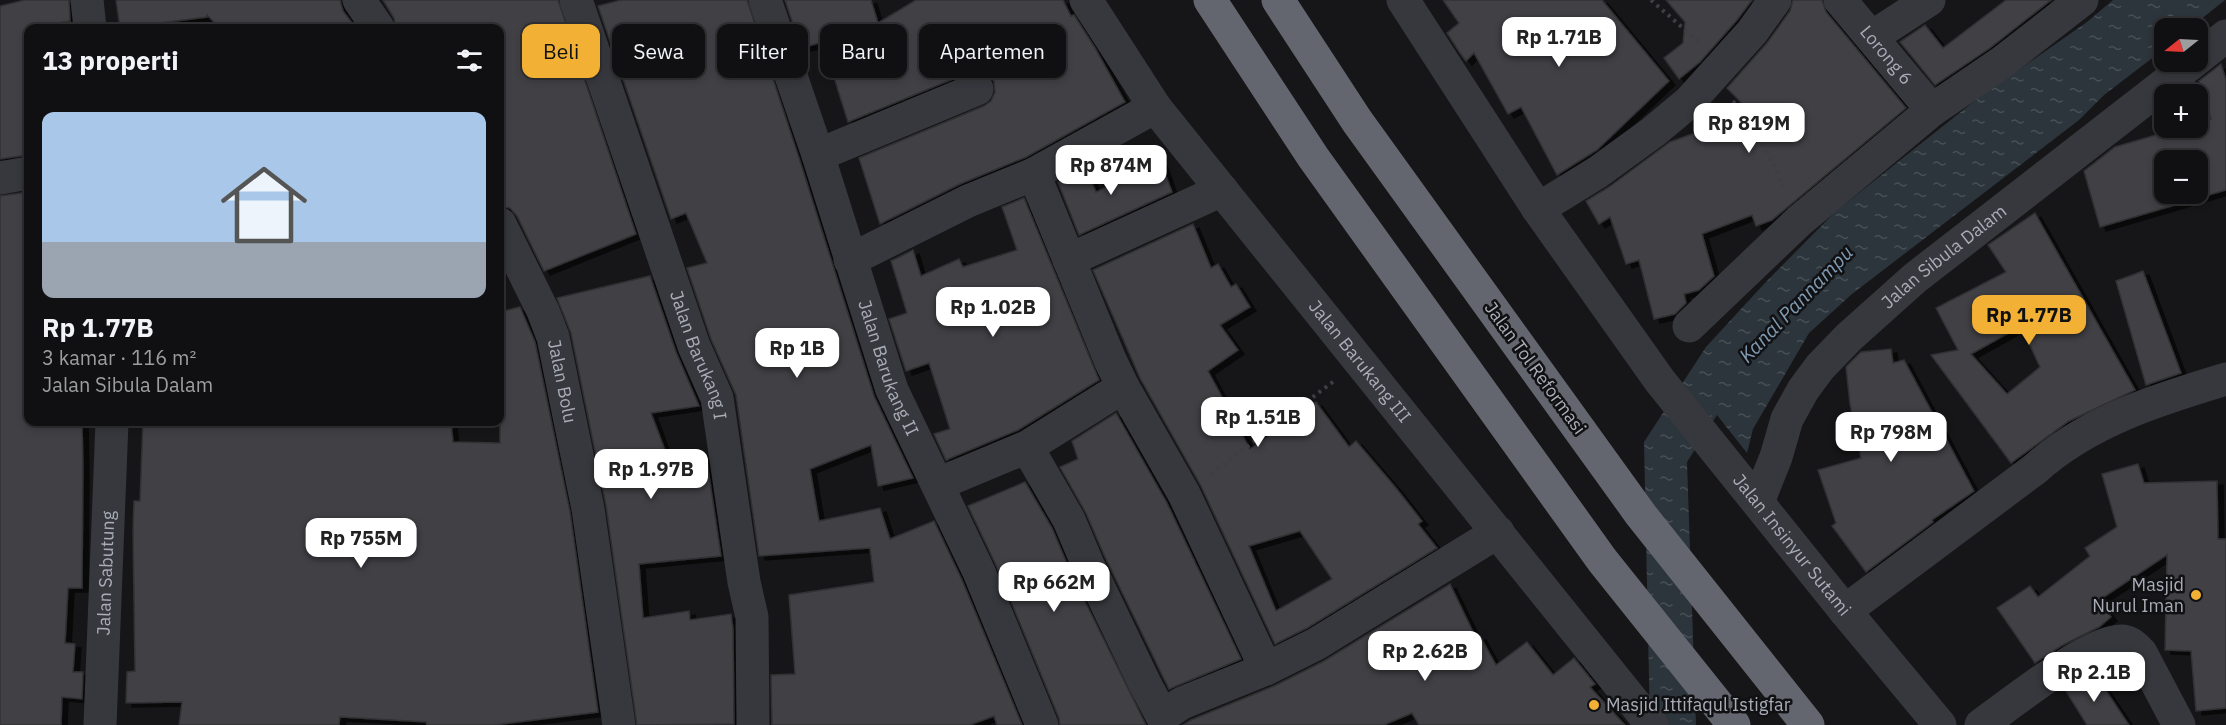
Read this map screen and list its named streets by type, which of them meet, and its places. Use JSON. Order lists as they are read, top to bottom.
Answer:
{
  "streets": {
    "highway": ["Jalan Tol Reformasi"],
    "street": [
      "Lorong 6",
      "Jalan Sibula Dalam",
      "Jalan Barukang I",
      "Jalan Barukang III",
      "Jalan Barukang II",
      "Jalan Bolu",
      "Jalan Insinyur Sutami",
      "Jalan Sabutung"
    ]
  },
  "crossings": [
    ["Jalan Sibula Dalam", "Jalan Insinyur Sutami"]
  ],
  "water": ["Kanal Pannampu"],
  "places": ["Masjid Nurul Iman", "Masjid Ittifaqul Istigfar"],
  "north": "left",
  "page": {
    "price": [
      "Rp 1.71B",
      "Rp 819M",
      "Rp 874M",
      "Rp 1.02B",
      "Rp 1.77B",
      "Rp 1B",
      "Rp 1.51B",
      "Rp 798M",
      "Rp 1.97B",
      "Rp 755M",
      "Rp 662M",
      "Rp 2.62B",
      "Rp 2.1B"
    ],
    "map_buttons": ["+", "−"],
    "chip": [
      "Beli",
      "Sewa",
      "Filter",
      "Baru",
      "Apartemen"
    ],
    "heading": "13 properti",
    "list": [
      {
        "name": "Rp 1.77B",
        "note": "3 kamar · 116 m² · Jalan Sibula Dalam"
      }
    ]
  }
}
